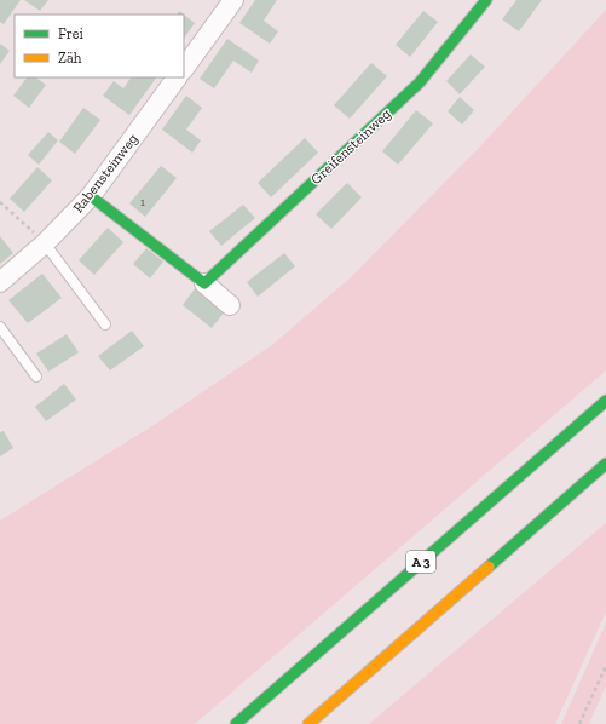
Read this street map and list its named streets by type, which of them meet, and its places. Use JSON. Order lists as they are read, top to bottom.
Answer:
{
  "streets": {
    "main road": ["Greifensteinweg", "A 3"],
    "street": ["Rabensteinweg"]
  },
  "house_numbers": ["1"],
  "legend": ["Frei", "Zäh"]
}
